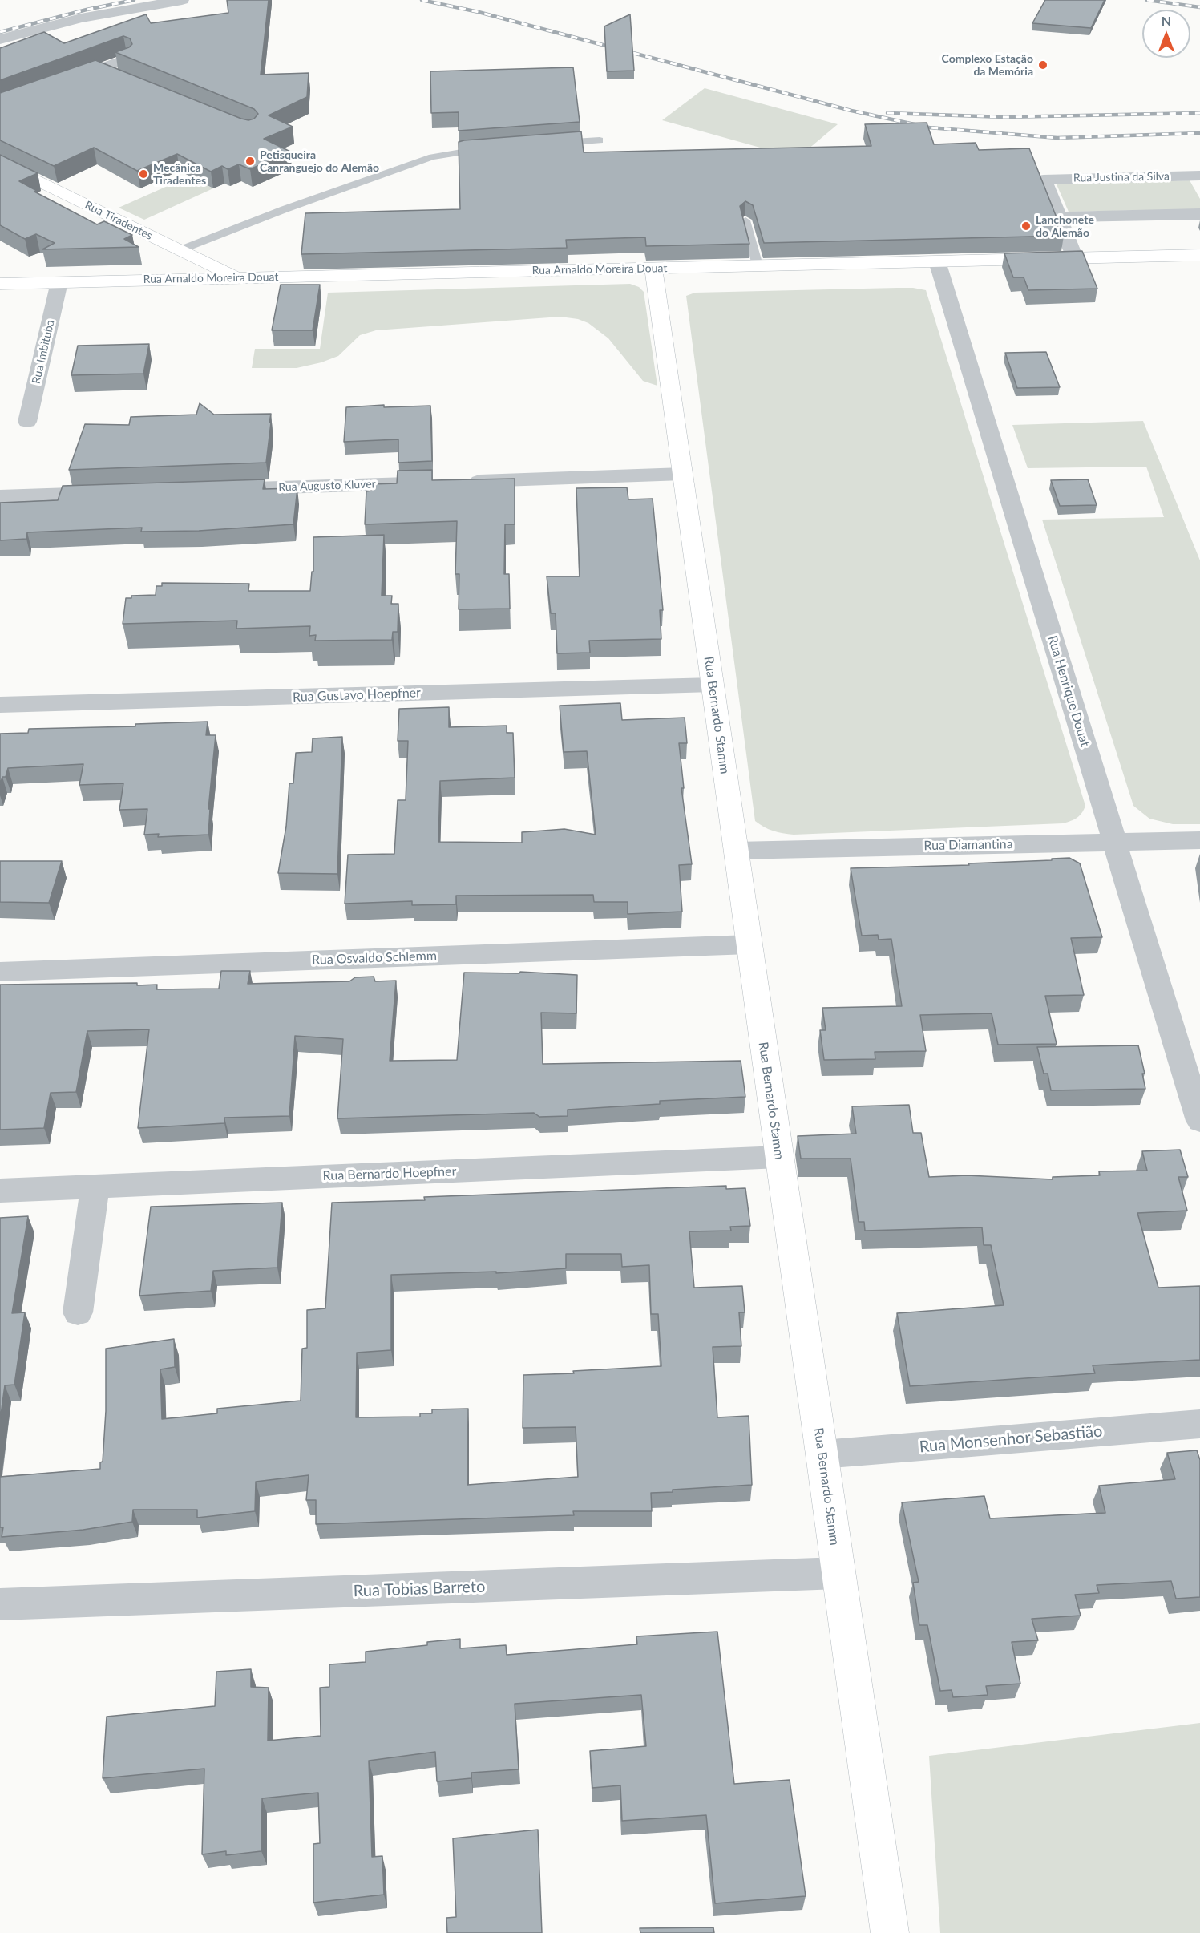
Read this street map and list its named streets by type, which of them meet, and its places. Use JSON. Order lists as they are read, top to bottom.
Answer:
{
  "streets": {
    "street": [
      "Rua Justina da Silva",
      "Rua Tiradentes",
      "Rua Arnaldo Moreira Douat",
      "Rua Imbituba",
      "Rua Augusto Kluver",
      "Rua Henrique Douat",
      "Rua Gustavo Hoepfner",
      "Rua Bernardo Stamm",
      "Rua Diamantina",
      "Rua Osvaldo Schlemm",
      "Rua Bernardo Hoepfner",
      "Rua Monsenhor Sebastião",
      "Rua Tobias Barreto"
    ]
  },
  "crossings": [
    ["Rua Tiradentes", "Rua Arnaldo Moreira Douat"],
    ["Rua Arnaldo Moreira Douat", "Rua Imbituba"],
    ["Rua Arnaldo Moreira Douat", "Rua Henrique Douat"],
    ["Rua Arnaldo Moreira Douat", "Rua Bernardo Stamm"],
    ["Rua Henrique Douat", "Rua Diamantina"],
    ["Rua Gustavo Hoepfner", "Rua Bernardo Stamm"],
    ["Rua Bernardo Stamm", "Rua Diamantina"],
    ["Rua Bernardo Stamm", "Rua Osvaldo Schlemm"],
    ["Rua Bernardo Stamm", "Rua Bernardo Hoepfner"],
    ["Rua Bernardo Stamm", "Rua Monsenhor Sebastião"],
    ["Rua Bernardo Stamm", "Rua Tobias Barreto"]
  ],
  "places": [
    "Complexo Estação da Memória",
    "Petisqueira Canranguejo do Alemão",
    "Mecânica Tiradentes",
    "Lanchonete do Alemão"
  ],
  "north": "top"
}
